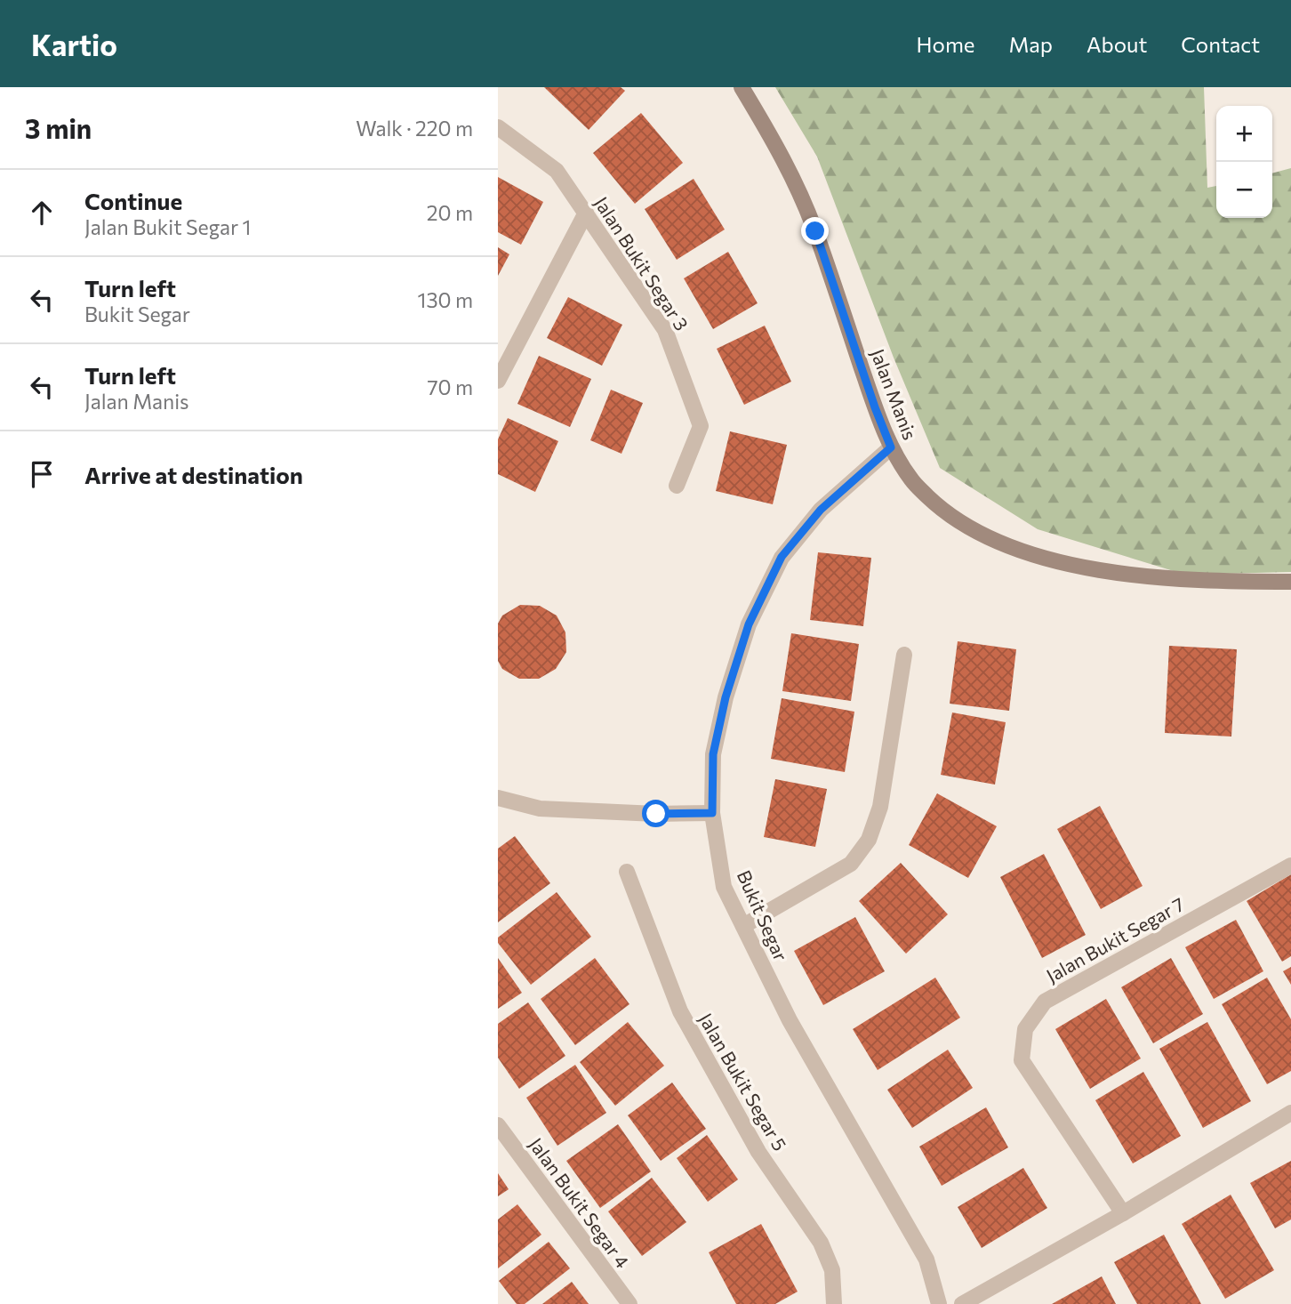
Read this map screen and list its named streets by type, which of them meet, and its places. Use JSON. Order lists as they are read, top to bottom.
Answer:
{
  "streets": {
    "street": [
      "Jalan Bukit Segar 3",
      "Jalan Manis",
      "Bukit Segar",
      "Jalan Bukit Segar 7",
      "Jalan Bukit Segar 5",
      "Jalan Bukit Segar 4"
    ]
  },
  "crossings": [
    ["Jalan Manis", "Bukit Segar"]
  ],
  "page": {
    "header": "Kartio",
    "nav": [
      "Home",
      "Map",
      "About",
      "Contact"
    ],
    "heading": ["3 min", "Walk · 220 m"],
    "map_buttons": ["+", "−"],
    "list": [
      ["Continue", "Jalan Bukit Segar 1", "20 m"],
      ["Turn left", "Bukit Segar", "130 m"],
      ["Turn left", "Jalan Manis", "70 m"],
      "Arrive at destination"
    ]
  }
}
